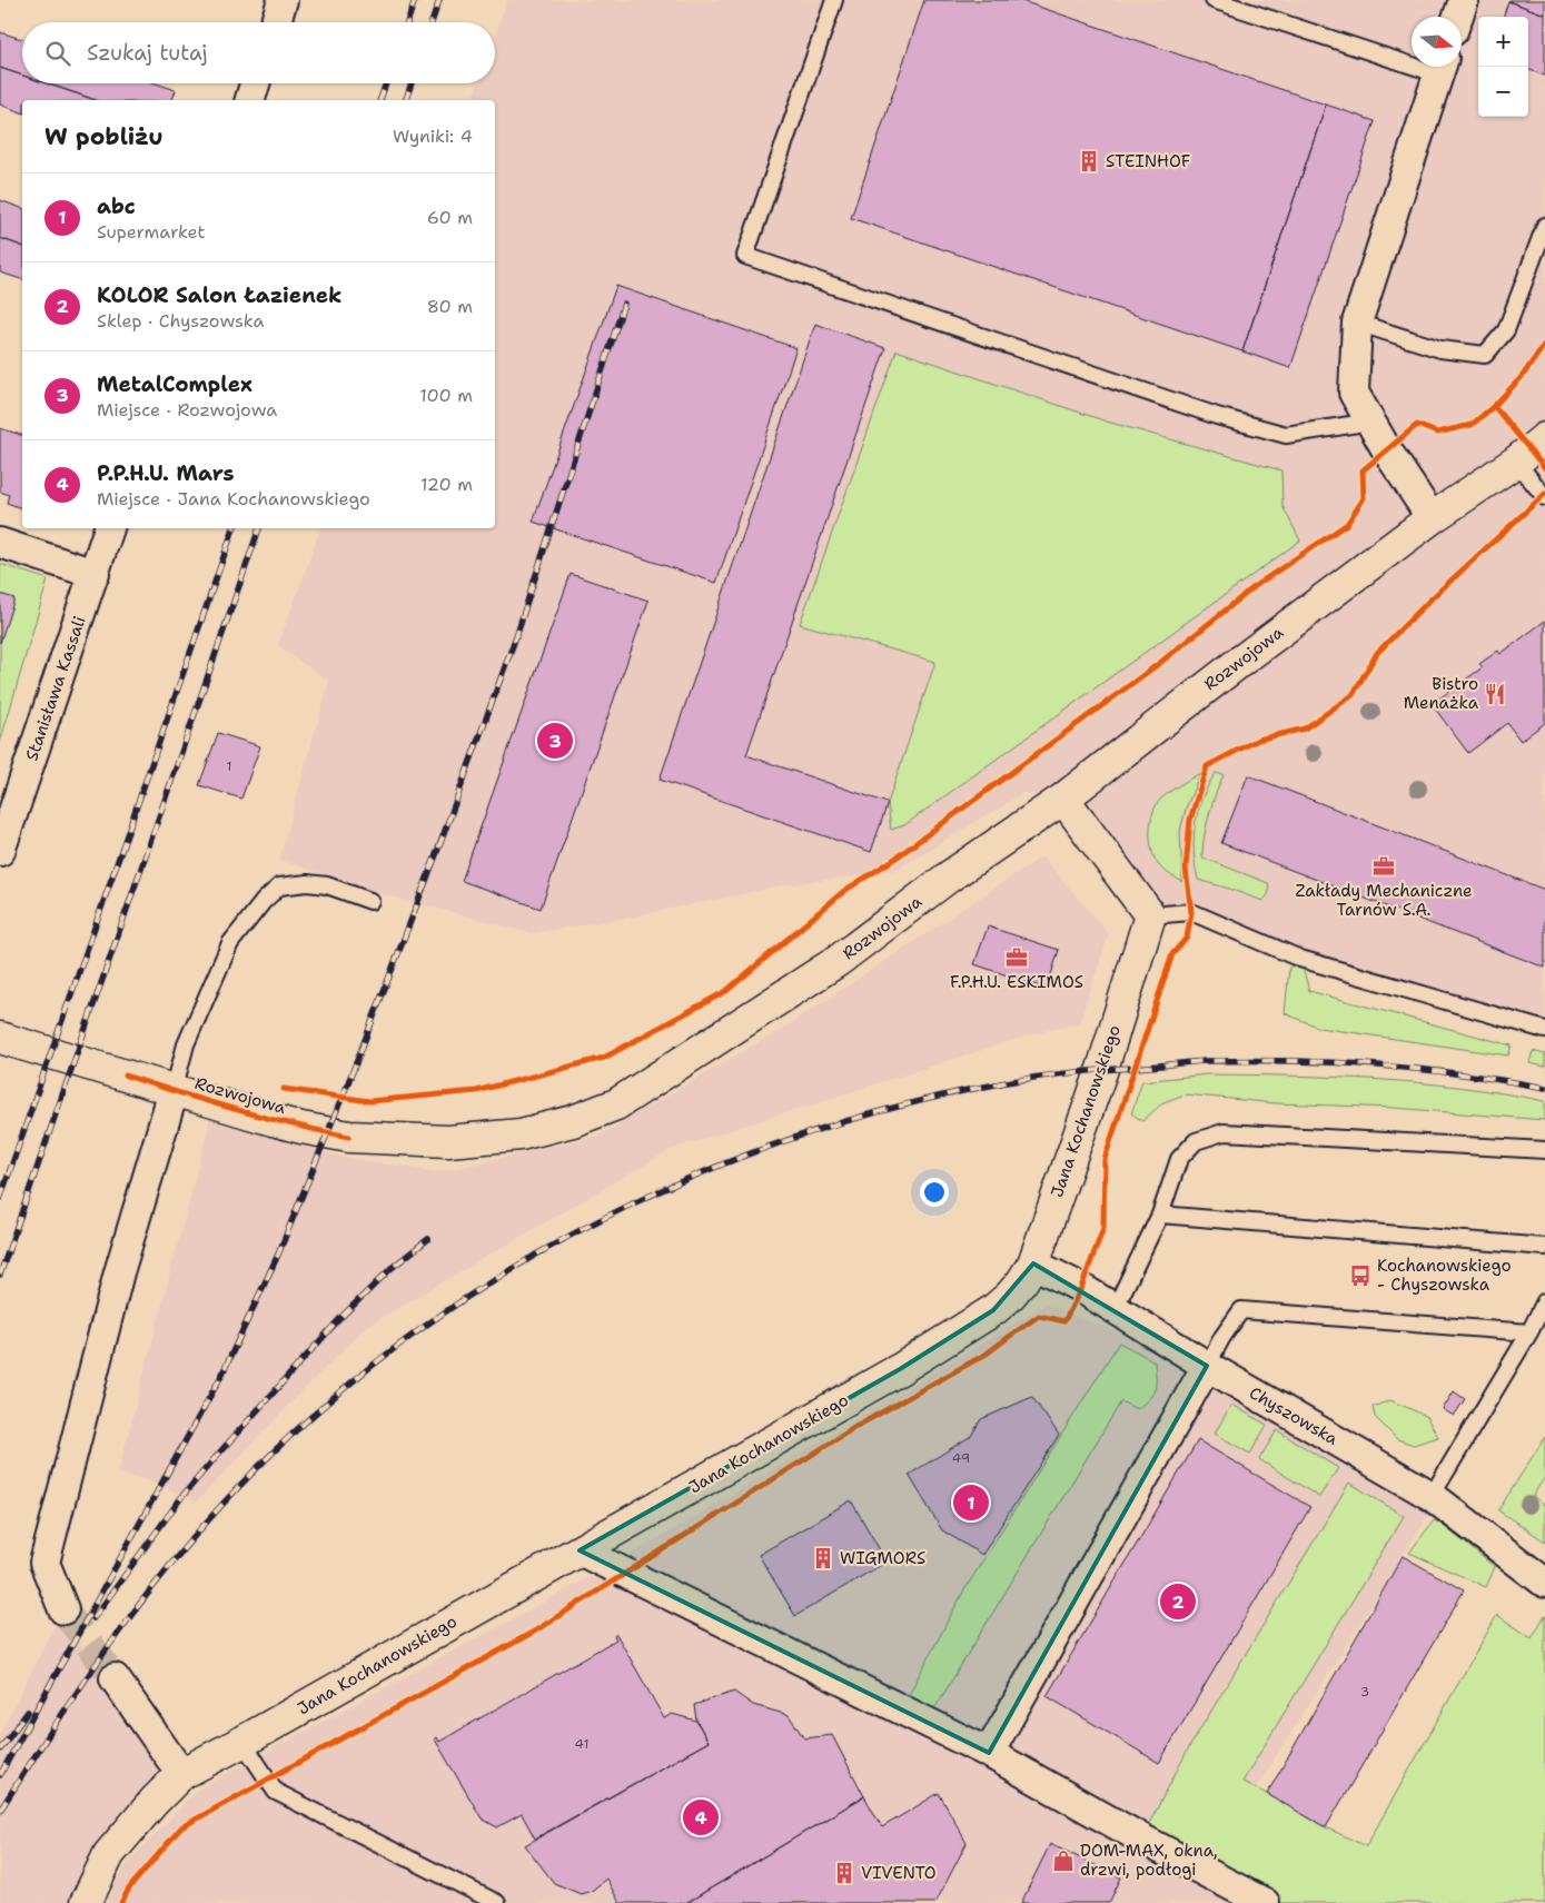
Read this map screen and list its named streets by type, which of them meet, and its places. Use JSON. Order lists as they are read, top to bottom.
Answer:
{
  "streets": {
    "street": [
      "Rozwojowa",
      "Stanisława Kassali",
      "Jana Kochanowskiego",
      "Chyszowska"
    ]
  },
  "crossings": [
    ["Jana Kochanowskiego", "Chyszowska"]
  ],
  "places": {
    "building": ["STEINHOF", "WIGMORS", "VIVENTO"],
    "restaurant": ["Bistro Menażka"],
    "office": ["Zakłady Mechaniczne Tarnów S.A.", "F.P.H.U. ESKIMOS"],
    "bus stop": ["Kochanowskiego - Chyszowska"],
    "shop": ["DOM-MAX, okna, drzwi, podłogi"]
  },
  "house_numbers": [
    "1",
    "49",
    "3",
    "41"
  ],
  "north": "right",
  "page": {
    "map_buttons": ["+", "−"],
    "search": "Szukaj tutaj",
    "heading": ["W pobliżu", "Wyniki: 4"],
    "list": [
      {
        "mark": "1",
        "name": "abc",
        "note": "Supermarket",
        "value": "60 m"
      },
      {
        "mark": "2",
        "name": "KOLOR Salon Łazienek",
        "note": "Sklep · Chyszowska",
        "value": "80 m"
      },
      {
        "mark": "3",
        "name": "MetalComplex",
        "note": "Miejsce · Rozwojowa",
        "value": "100 m"
      },
      {
        "mark": "4",
        "name": "P.P.H.U. Mars",
        "note": "Miejsce · Jana Kochanowskiego",
        "value": "120 m"
      }
    ],
    "pins": [
      "3",
      "1",
      "2",
      "4"
    ]
  }
}
